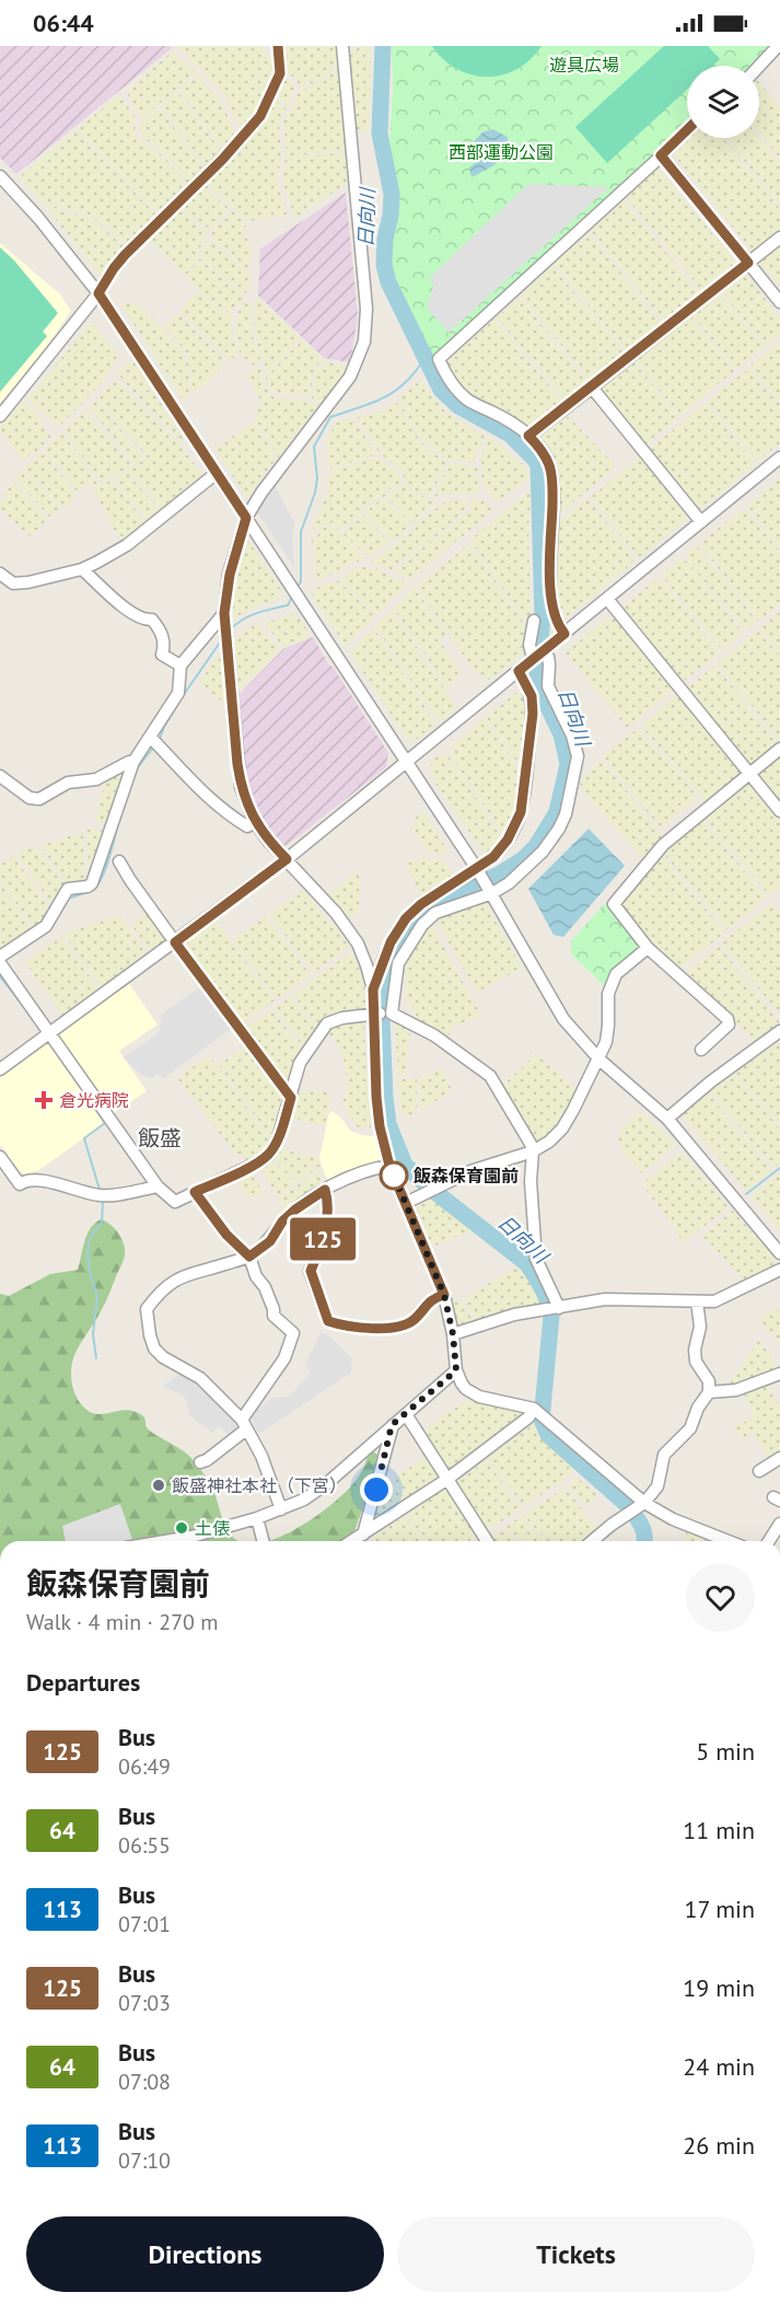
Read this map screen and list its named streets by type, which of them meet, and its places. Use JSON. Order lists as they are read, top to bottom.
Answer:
{
  "districts": ["飯盛"],
  "water": ["日向川"],
  "parks": ["遊具広場", "西部運動公園"],
  "places": {
    "health": ["倉光病院"],
    "other": ["飯森保育園前", "飯盛神社本社（下宮）", "土俵"]
  },
  "lines": ["bus line 125"],
  "page": {
    "status": "06:44",
    "on_map": "125",
    "heading": [
      ["飯森保育園前", "Walk · 4 min · 270 m"],
      "Departures"
    ],
    "list": [
      {
        "mark": "125",
        "name": "Bus",
        "note": "06:49",
        "value": "5 min"
      },
      {
        "mark": "64",
        "name": "Bus",
        "note": "06:55",
        "value": "11 min"
      },
      {
        "mark": "113",
        "name": "Bus",
        "note": "07:01",
        "value": "17 min"
      },
      {
        "mark": "125",
        "name": "Bus",
        "note": "07:03",
        "value": "19 min"
      },
      {
        "mark": "64",
        "name": "Bus",
        "note": "07:08",
        "value": "24 min"
      },
      {
        "mark": "113",
        "name": "Bus",
        "note": "07:10",
        "value": "26 min"
      }
    ],
    "buttons": ["Directions", "Tickets"]
  }
}
